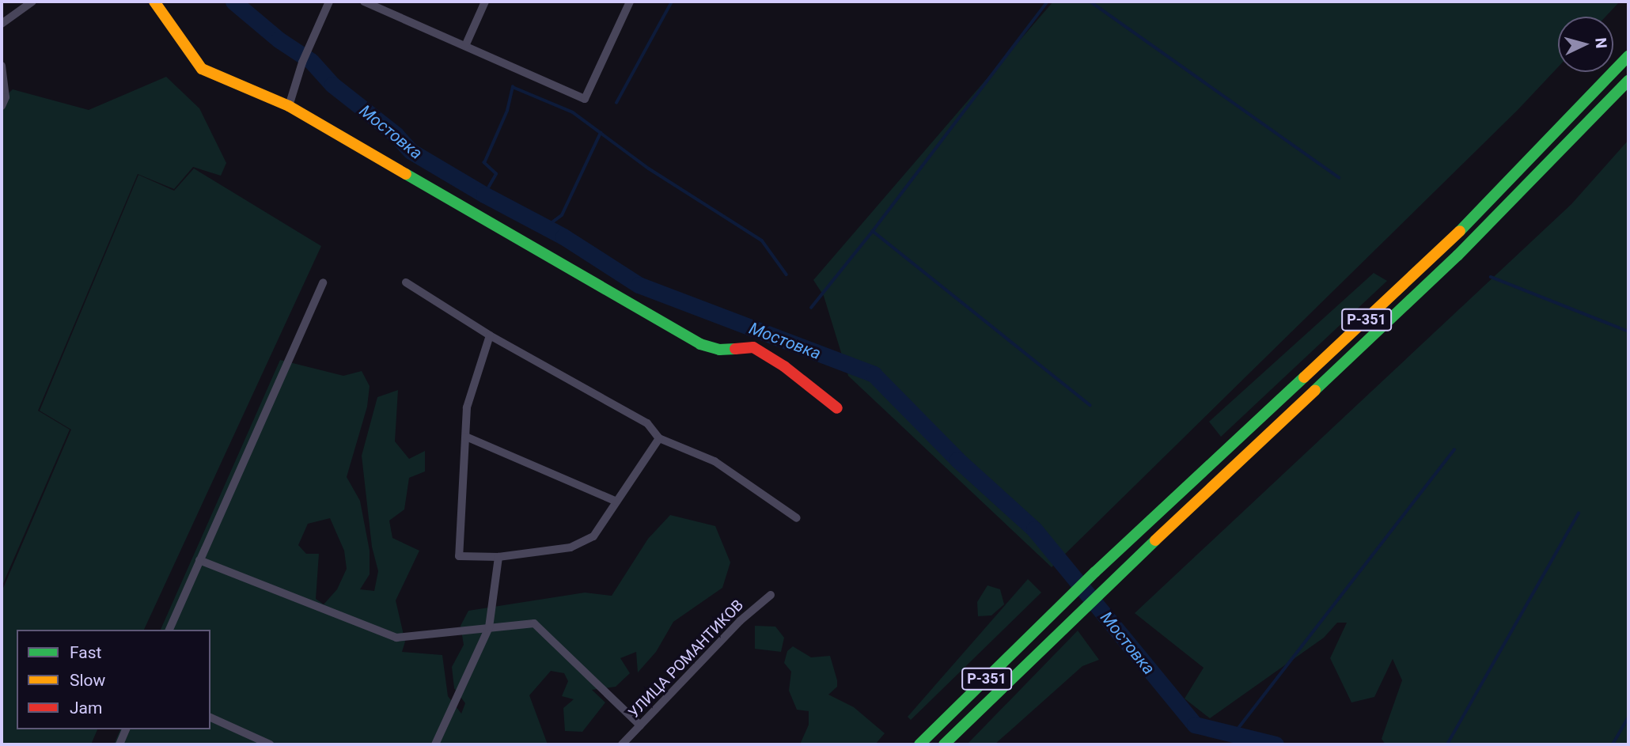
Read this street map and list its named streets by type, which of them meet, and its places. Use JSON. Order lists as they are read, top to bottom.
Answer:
{
  "streets": {
    "main road": ["Р-351"],
    "street": ["УЛИЦА РОМАНТИКОВ"]
  },
  "water": ["Мостовка"],
  "legend": ["Fast", "Slow", "Jam"],
  "north": "right"
}
